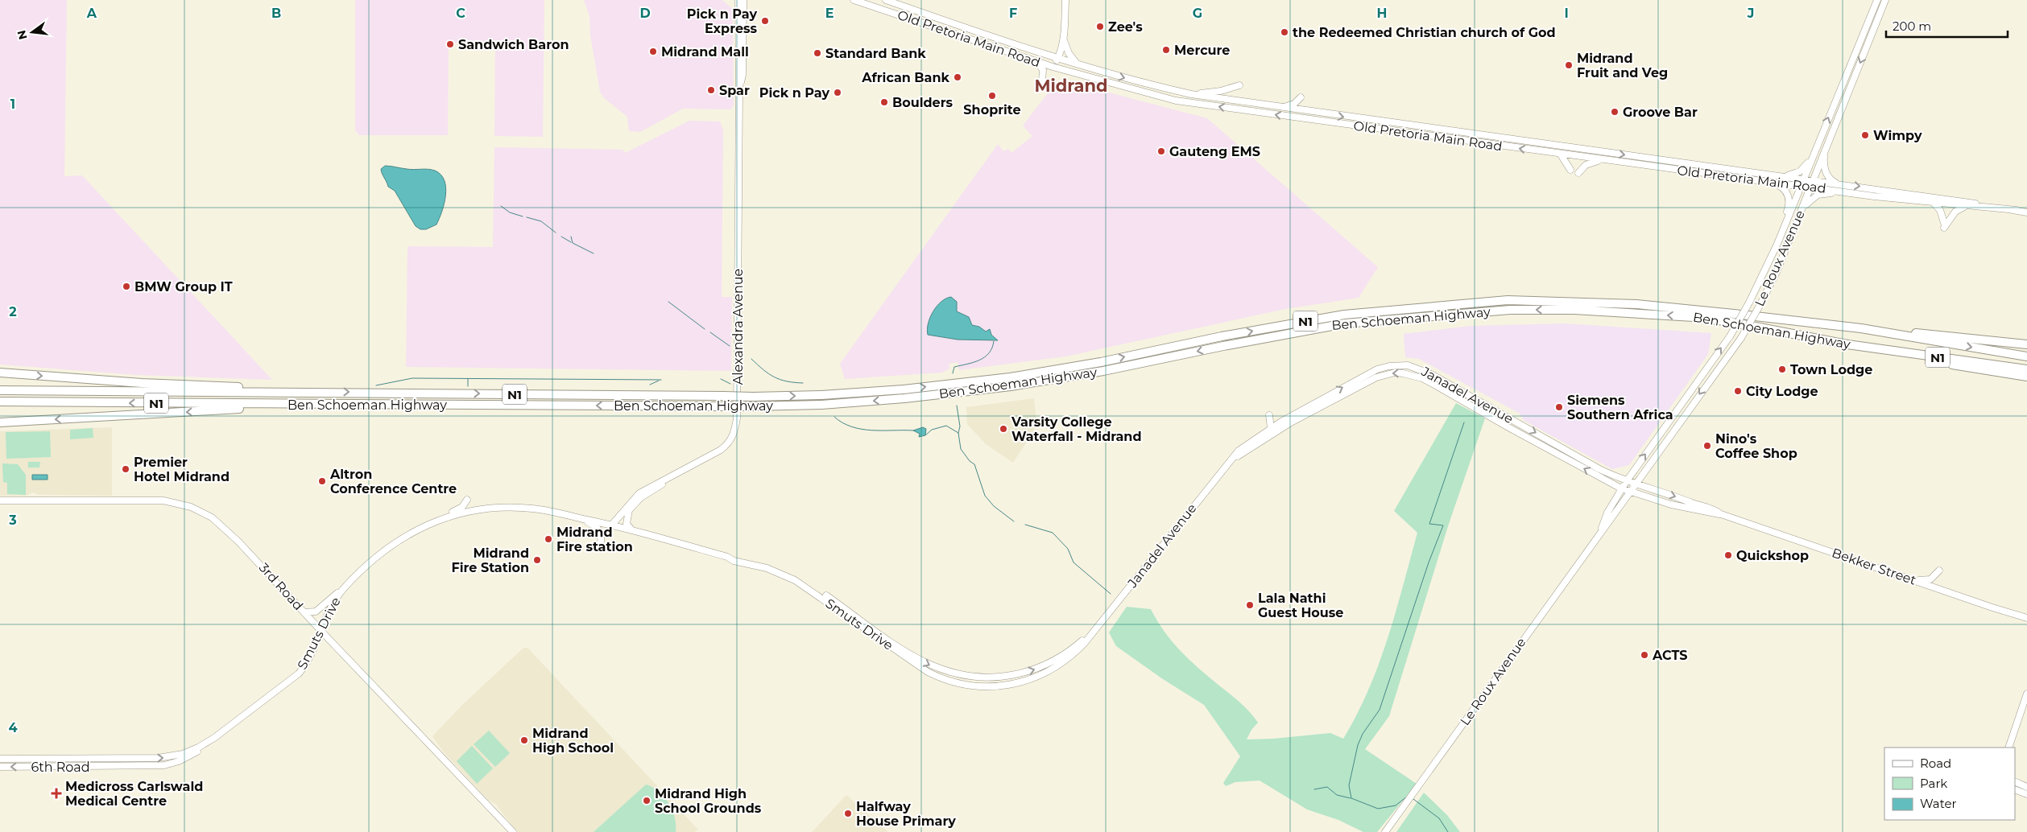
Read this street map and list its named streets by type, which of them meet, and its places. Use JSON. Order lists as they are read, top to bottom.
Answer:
{
  "streets": {
    "highway": ["Ben Schoeman Highway", "N1"],
    "main road": [
      "Old Pretoria Main Road",
      "Le Roux Avenue",
      "Alexandra Avenue",
      "Janadel Avenue",
      "Bekker Street",
      "3rd Road",
      "Smuts Drive",
      "6th Road"
    ]
  },
  "crossings": [
    ["Old Pretoria Main Road", "Le Roux Avenue"],
    ["Le Roux Avenue", "Janadel Avenue"],
    ["Le Roux Avenue", "Bekker Street"],
    ["Alexandra Avenue", "Smuts Drive"],
    ["Janadel Avenue", "Bekker Street"],
    ["Janadel Avenue", "Smuts Drive"],
    ["3rd Road", "Smuts Drive"],
    ["Smuts Drive", "6th Road"]
  ],
  "districts": ["Midrand"],
  "places": {
    "other": [
      "Pick n Pay Express",
      "Zee's",
      "the Redeemed Christian church of God",
      "Sandwich Baron",
      "Mercure",
      "Midrand Mall",
      "Standard Bank",
      "Midrand Fruit and Veg",
      "African Bank",
      "Spar",
      "Pick n Pay",
      "Shoprite",
      "Boulders",
      "Groove Bar",
      "Wimpy",
      "Gauteng EMS",
      "BMW Group IT",
      "Town Lodge",
      "City Lodge",
      "Siemens Southern Africa",
      "Varsity College Waterfall - Midrand",
      "Nino's Coffee Shop",
      "Premier Hotel Midrand",
      "Altron Conference Centre",
      "Midrand Fire station",
      "Quickshop",
      "Midrand Fire Station",
      "Lala Nathi Guest House",
      "ACTS",
      "Midrand High School",
      "Midrand High School Grounds",
      "Halfway House Primary"
    ],
    "health": ["Medicross Carlswald Medical Centre"]
  },
  "legend": ["Road", "Park", "Water"],
  "scale_bar": "200 m",
  "north": "left",
  "grid": {
    "columns": [
      "A",
      "B",
      "C",
      "D",
      "E",
      "F",
      "G",
      "H",
      "I",
      "J"
    ],
    "rows": [
      "1",
      "2",
      "3",
      "4"
    ]
  }
}
